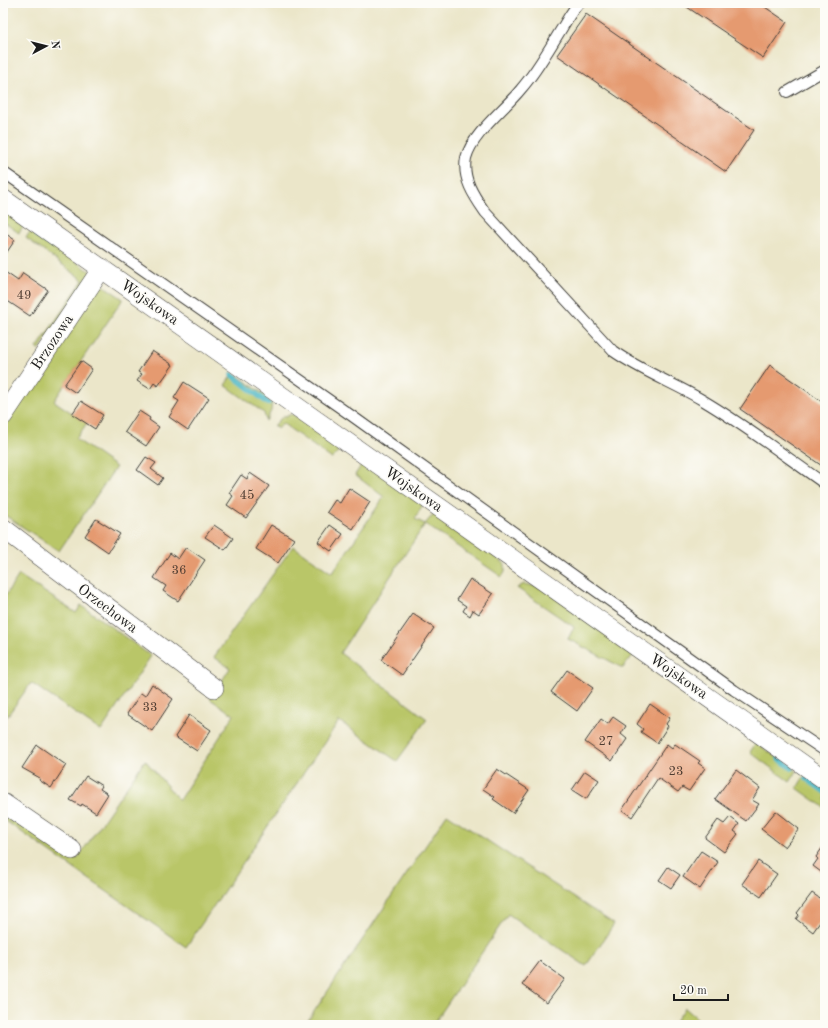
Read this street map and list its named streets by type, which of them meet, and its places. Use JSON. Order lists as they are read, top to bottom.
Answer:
{
  "streets": {
    "street": ["Wojskowa", "Brzozowa", "Orzechowa"]
  },
  "crossings": [
    ["Wojskowa", "Brzozowa"]
  ],
  "house_numbers": [
    "49",
    "45",
    "36",
    "33",
    "27",
    "23"
  ],
  "scale_bar": "20 m",
  "north": "right"
}
